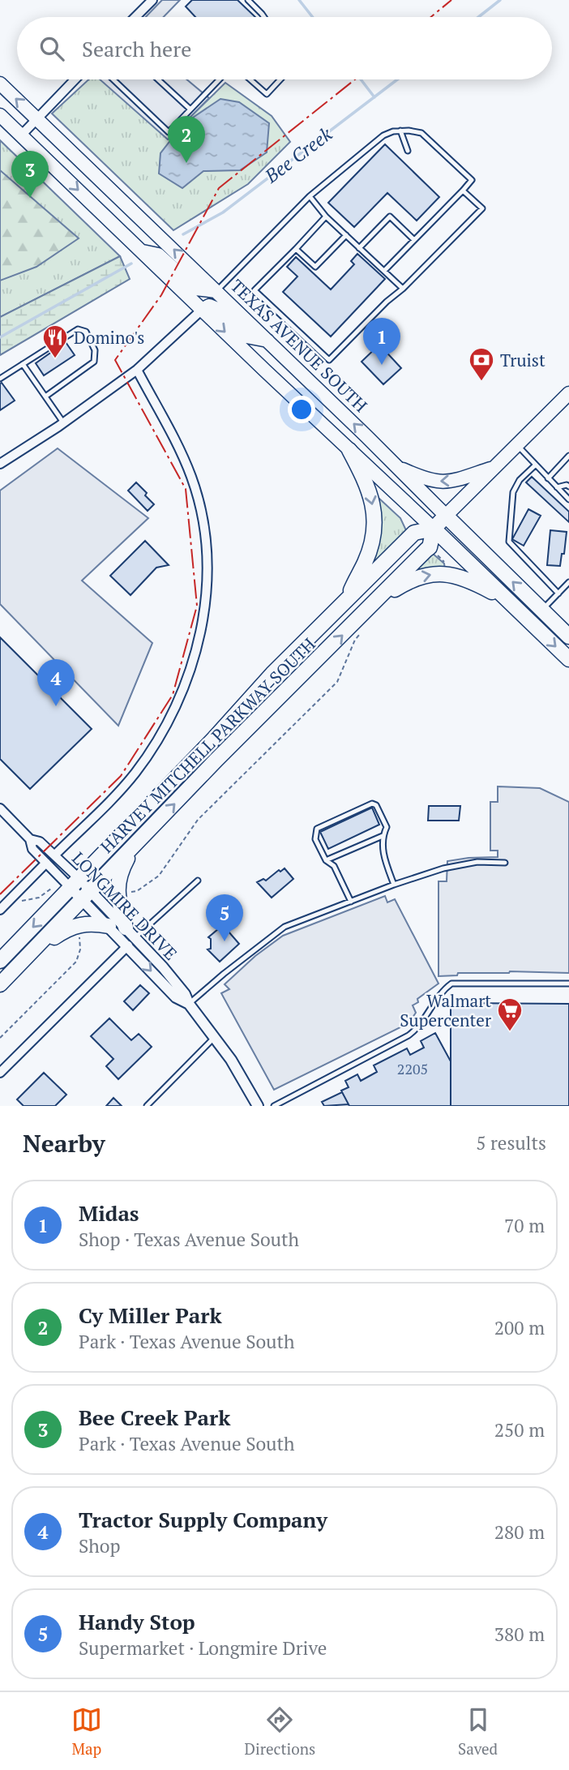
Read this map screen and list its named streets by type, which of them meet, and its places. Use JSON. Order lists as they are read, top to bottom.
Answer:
{
  "streets": {
    "highway": ["TEXAS AVENUE SOUTH", "HARVEY MITCHELL PARKWAY SOUTH"],
    "street": ["LONGMIRE DRIVE"]
  },
  "crossings": [
    ["TEXAS AVENUE SOUTH", "HARVEY MITCHELL PARKWAY SOUTH"],
    ["HARVEY MITCHELL PARKWAY SOUTH", "LONGMIRE DRIVE"]
  ],
  "water": ["Bee Creek"],
  "places": {
    "restaurant": ["Domino's"],
    "bank": ["Truist"],
    "supermarket": ["Walmart Supercenter"]
  },
  "house_numbers": ["2205"],
  "page": {
    "search": "Search here",
    "pins": [
      "2",
      "3",
      "1",
      "4",
      "5"
    ],
    "heading": ["Nearby", "5 results"],
    "list": [
      {
        "mark": "1",
        "name": "Midas",
        "note": "Shop · Texas Avenue South",
        "value": "70 m"
      },
      {
        "mark": "2",
        "name": "Cy Miller Park",
        "note": "Park · Texas Avenue South",
        "value": "200 m"
      },
      {
        "mark": "3",
        "name": "Bee Creek Park",
        "note": "Park · Texas Avenue South",
        "value": "250 m"
      },
      {
        "mark": "4",
        "name": "Tractor Supply Company",
        "note": "Shop",
        "value": "280 m"
      },
      {
        "mark": "5",
        "name": "Handy Stop",
        "note": "Supermarket · Longmire Drive",
        "value": "380 m"
      }
    ],
    "nav": ["Map", "Directions", "Saved"]
  }
}
